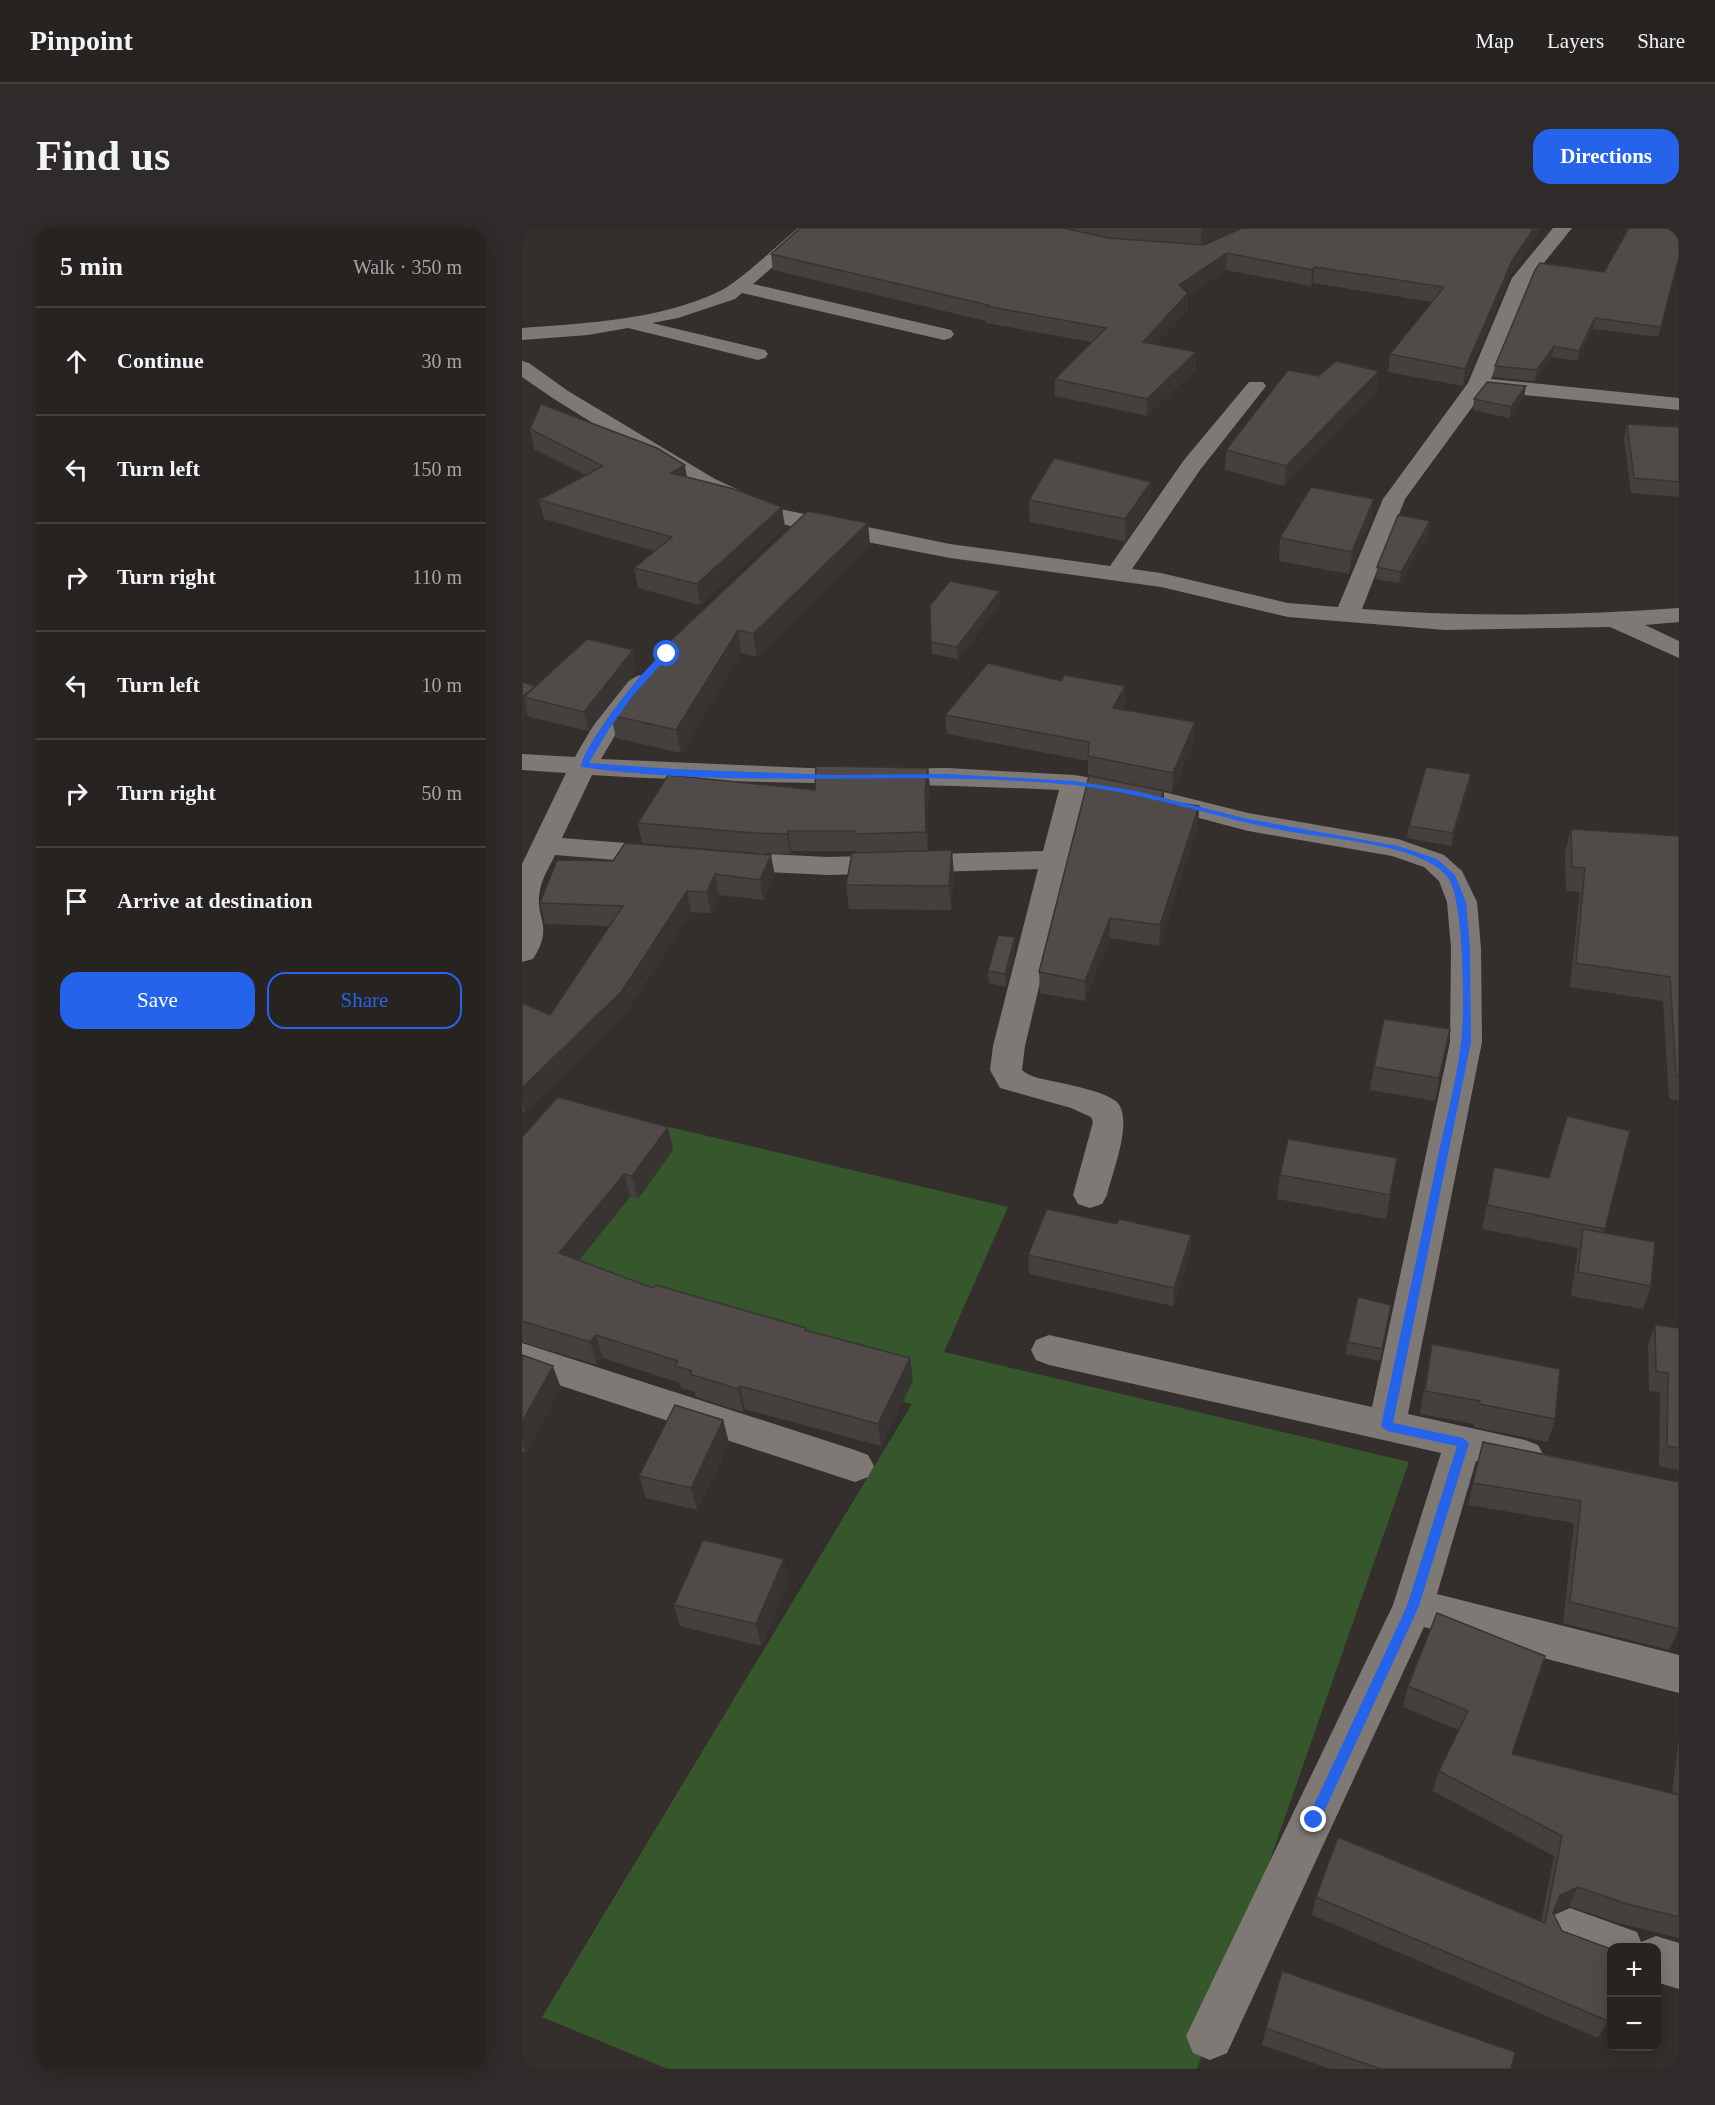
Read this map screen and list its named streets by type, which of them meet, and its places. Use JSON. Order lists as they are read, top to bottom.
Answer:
{
  "page": {
    "header": "Pinpoint",
    "nav": ["Map", "Layers", "Share"],
    "buttons": [
      "Directions",
      ["Save", "Share"]
    ],
    "title": "Find us",
    "heading": ["5 min", "Walk · 350 m"],
    "list": [
      ["Continue", "30 m"],
      ["Turn left", "150 m"],
      ["Turn right", "110 m"],
      ["Turn left", "10 m"],
      ["Turn right", "50 m"],
      "Arrive at destination"
    ],
    "map_buttons": ["+", "−"]
  }
}
